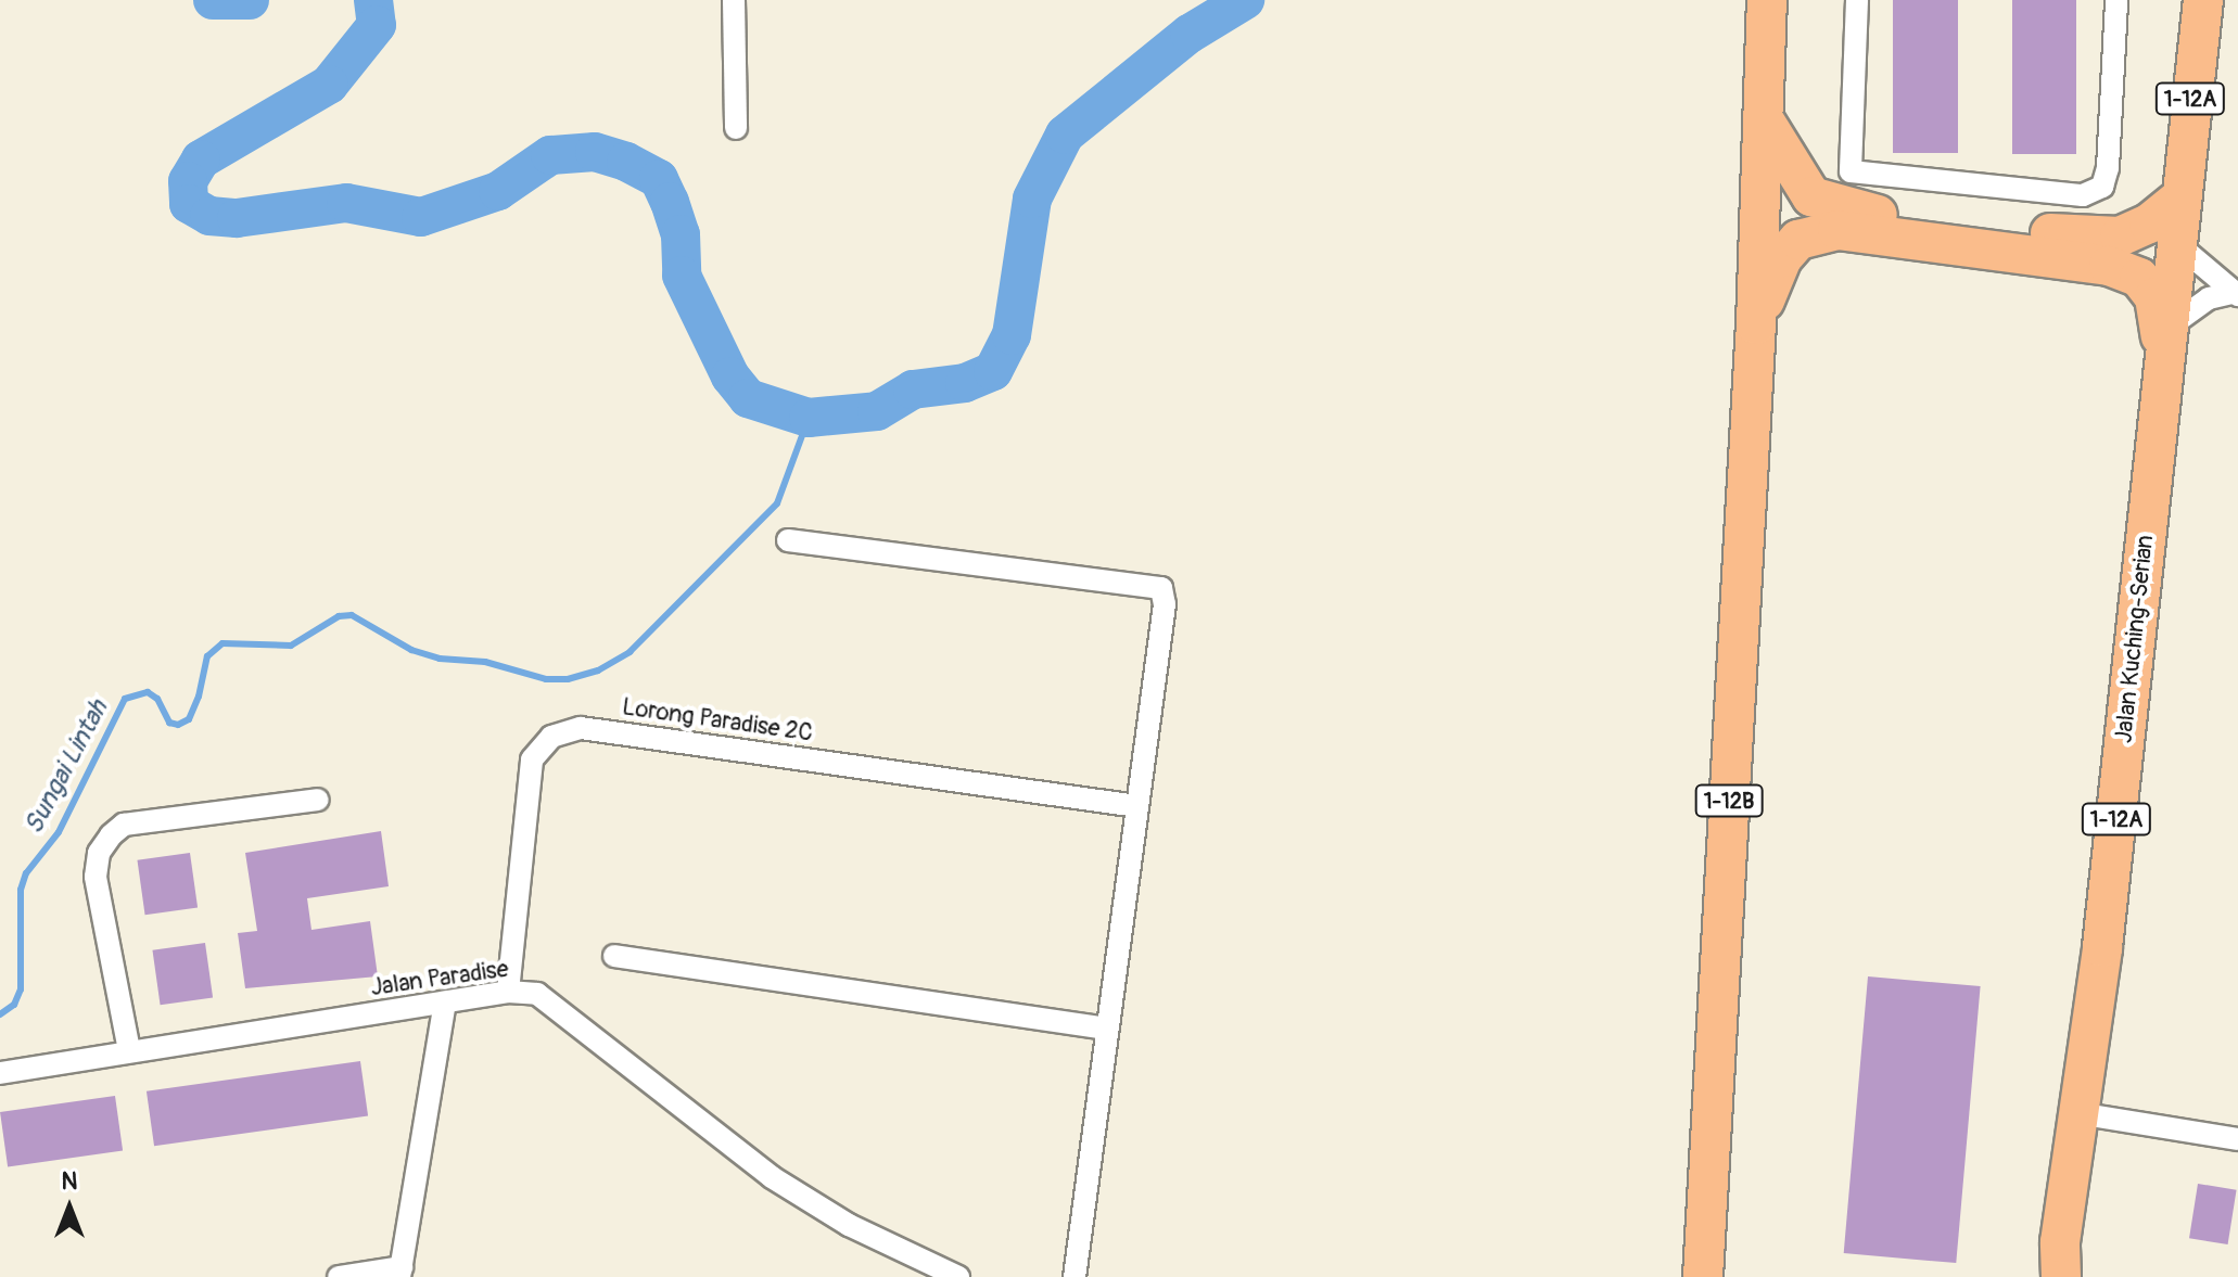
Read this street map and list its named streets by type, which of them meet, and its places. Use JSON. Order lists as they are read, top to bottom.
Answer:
{
  "streets": {
    "highway": ["1-12A", "Jalan Kuching-Serian", "1-12B"],
    "street": ["Lorong Paradise 2C", "Jalan Paradise"]
  },
  "crossings": [
    ["Lorong Paradise 2C", "Jalan Paradise"]
  ],
  "water": ["Sungai Lintah"],
  "north": "top"
}
